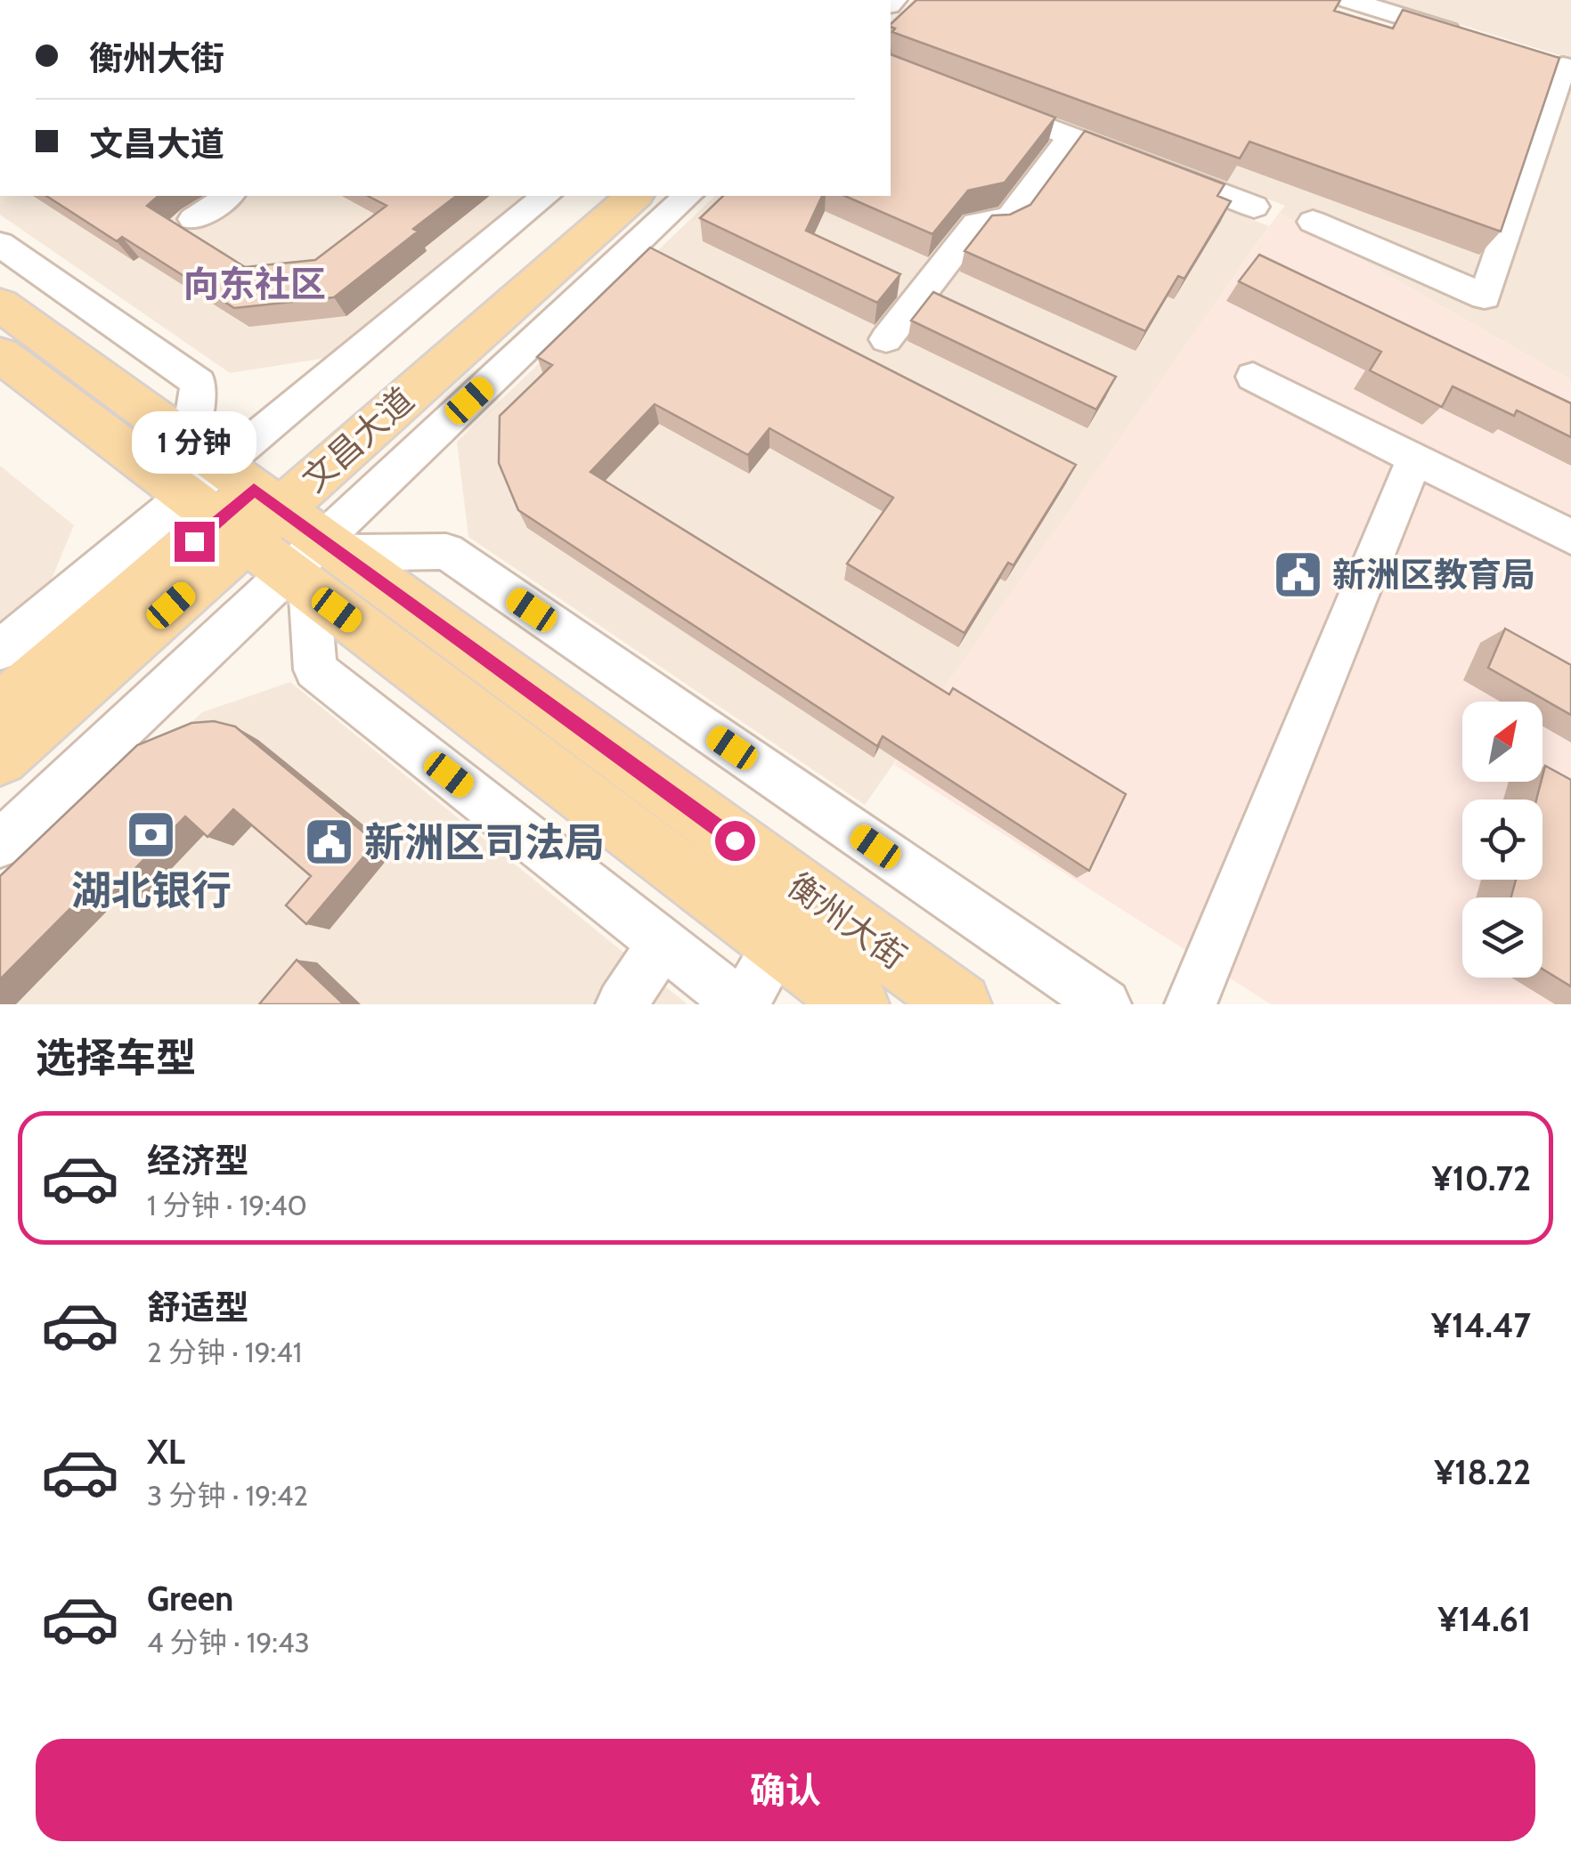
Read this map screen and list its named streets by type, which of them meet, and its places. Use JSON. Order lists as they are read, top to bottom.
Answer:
{
  "streets": {
    "main road": ["文昌大道", "衡州大街"]
  },
  "crossings": [
    ["文昌大道", "衡州大街"]
  ],
  "districts": ["向东社区"],
  "places": {
    "public building": ["新洲区教育局", "新洲区司法局"],
    "bank": ["湖北银行"]
  },
  "north": "top right",
  "page": {
    "banner": ["衡州大街", "文昌大道"],
    "bubble": "1 分钟",
    "heading": "选择车型",
    "list": [
      {
        "name": "经济型",
        "note": "1 分钟 · 19:40",
        "value": "¥10.72"
      },
      {
        "name": "舒适型",
        "note": "2 分钟 · 19:41",
        "value": "¥14.47"
      },
      {
        "name": "XL",
        "note": "3 分钟 · 19:42",
        "value": "¥18.22"
      },
      {
        "name": "Green",
        "note": "4 分钟 · 19:43",
        "value": "¥14.61"
      }
    ],
    "buttons": "确认"
  }
}
